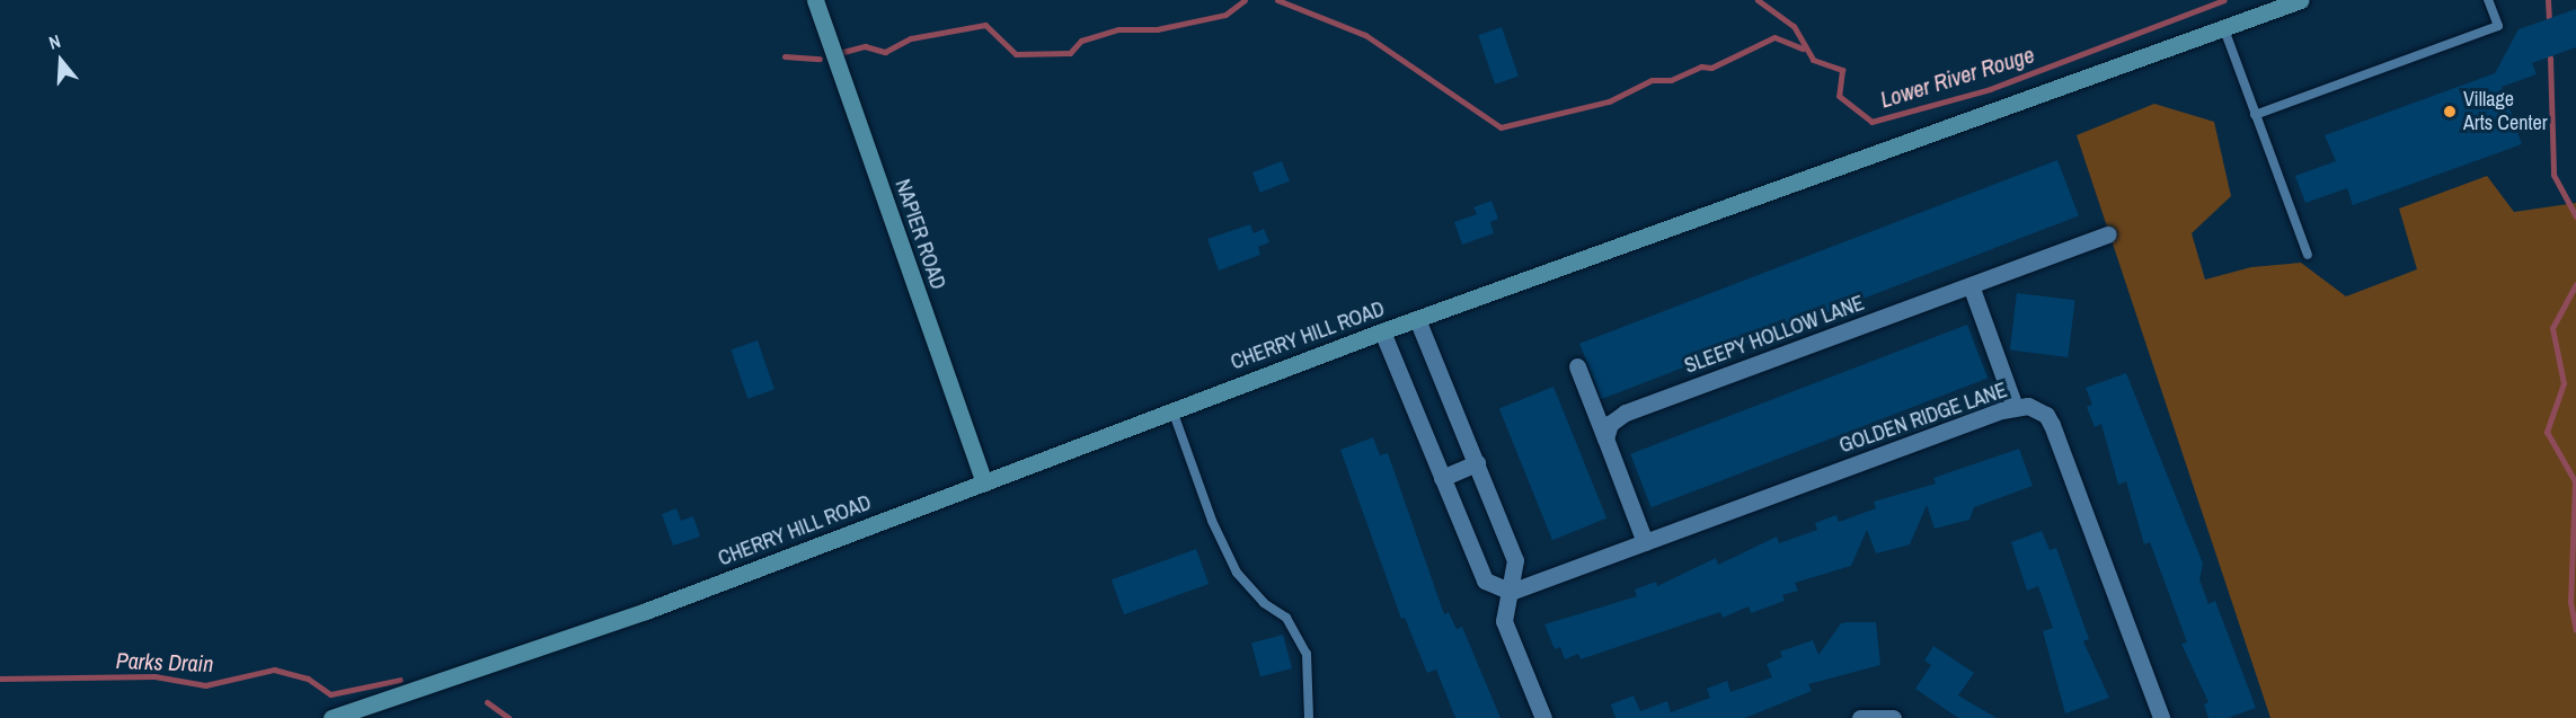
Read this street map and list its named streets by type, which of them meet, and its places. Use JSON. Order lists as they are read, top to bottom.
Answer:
{
  "streets": {
    "street": [
      "NAPIER ROAD",
      "SLEEPY HOLLOW LANE",
      "CHERRY HILL ROAD",
      "GOLDEN RIDGE LANE"
    ]
  },
  "crossings": [
    ["NAPIER ROAD", "CHERRY HILL ROAD"]
  ],
  "water": ["Lower River Rouge", "Parks Drain"],
  "places": ["Village Arts Center"],
  "north": "top"
}
